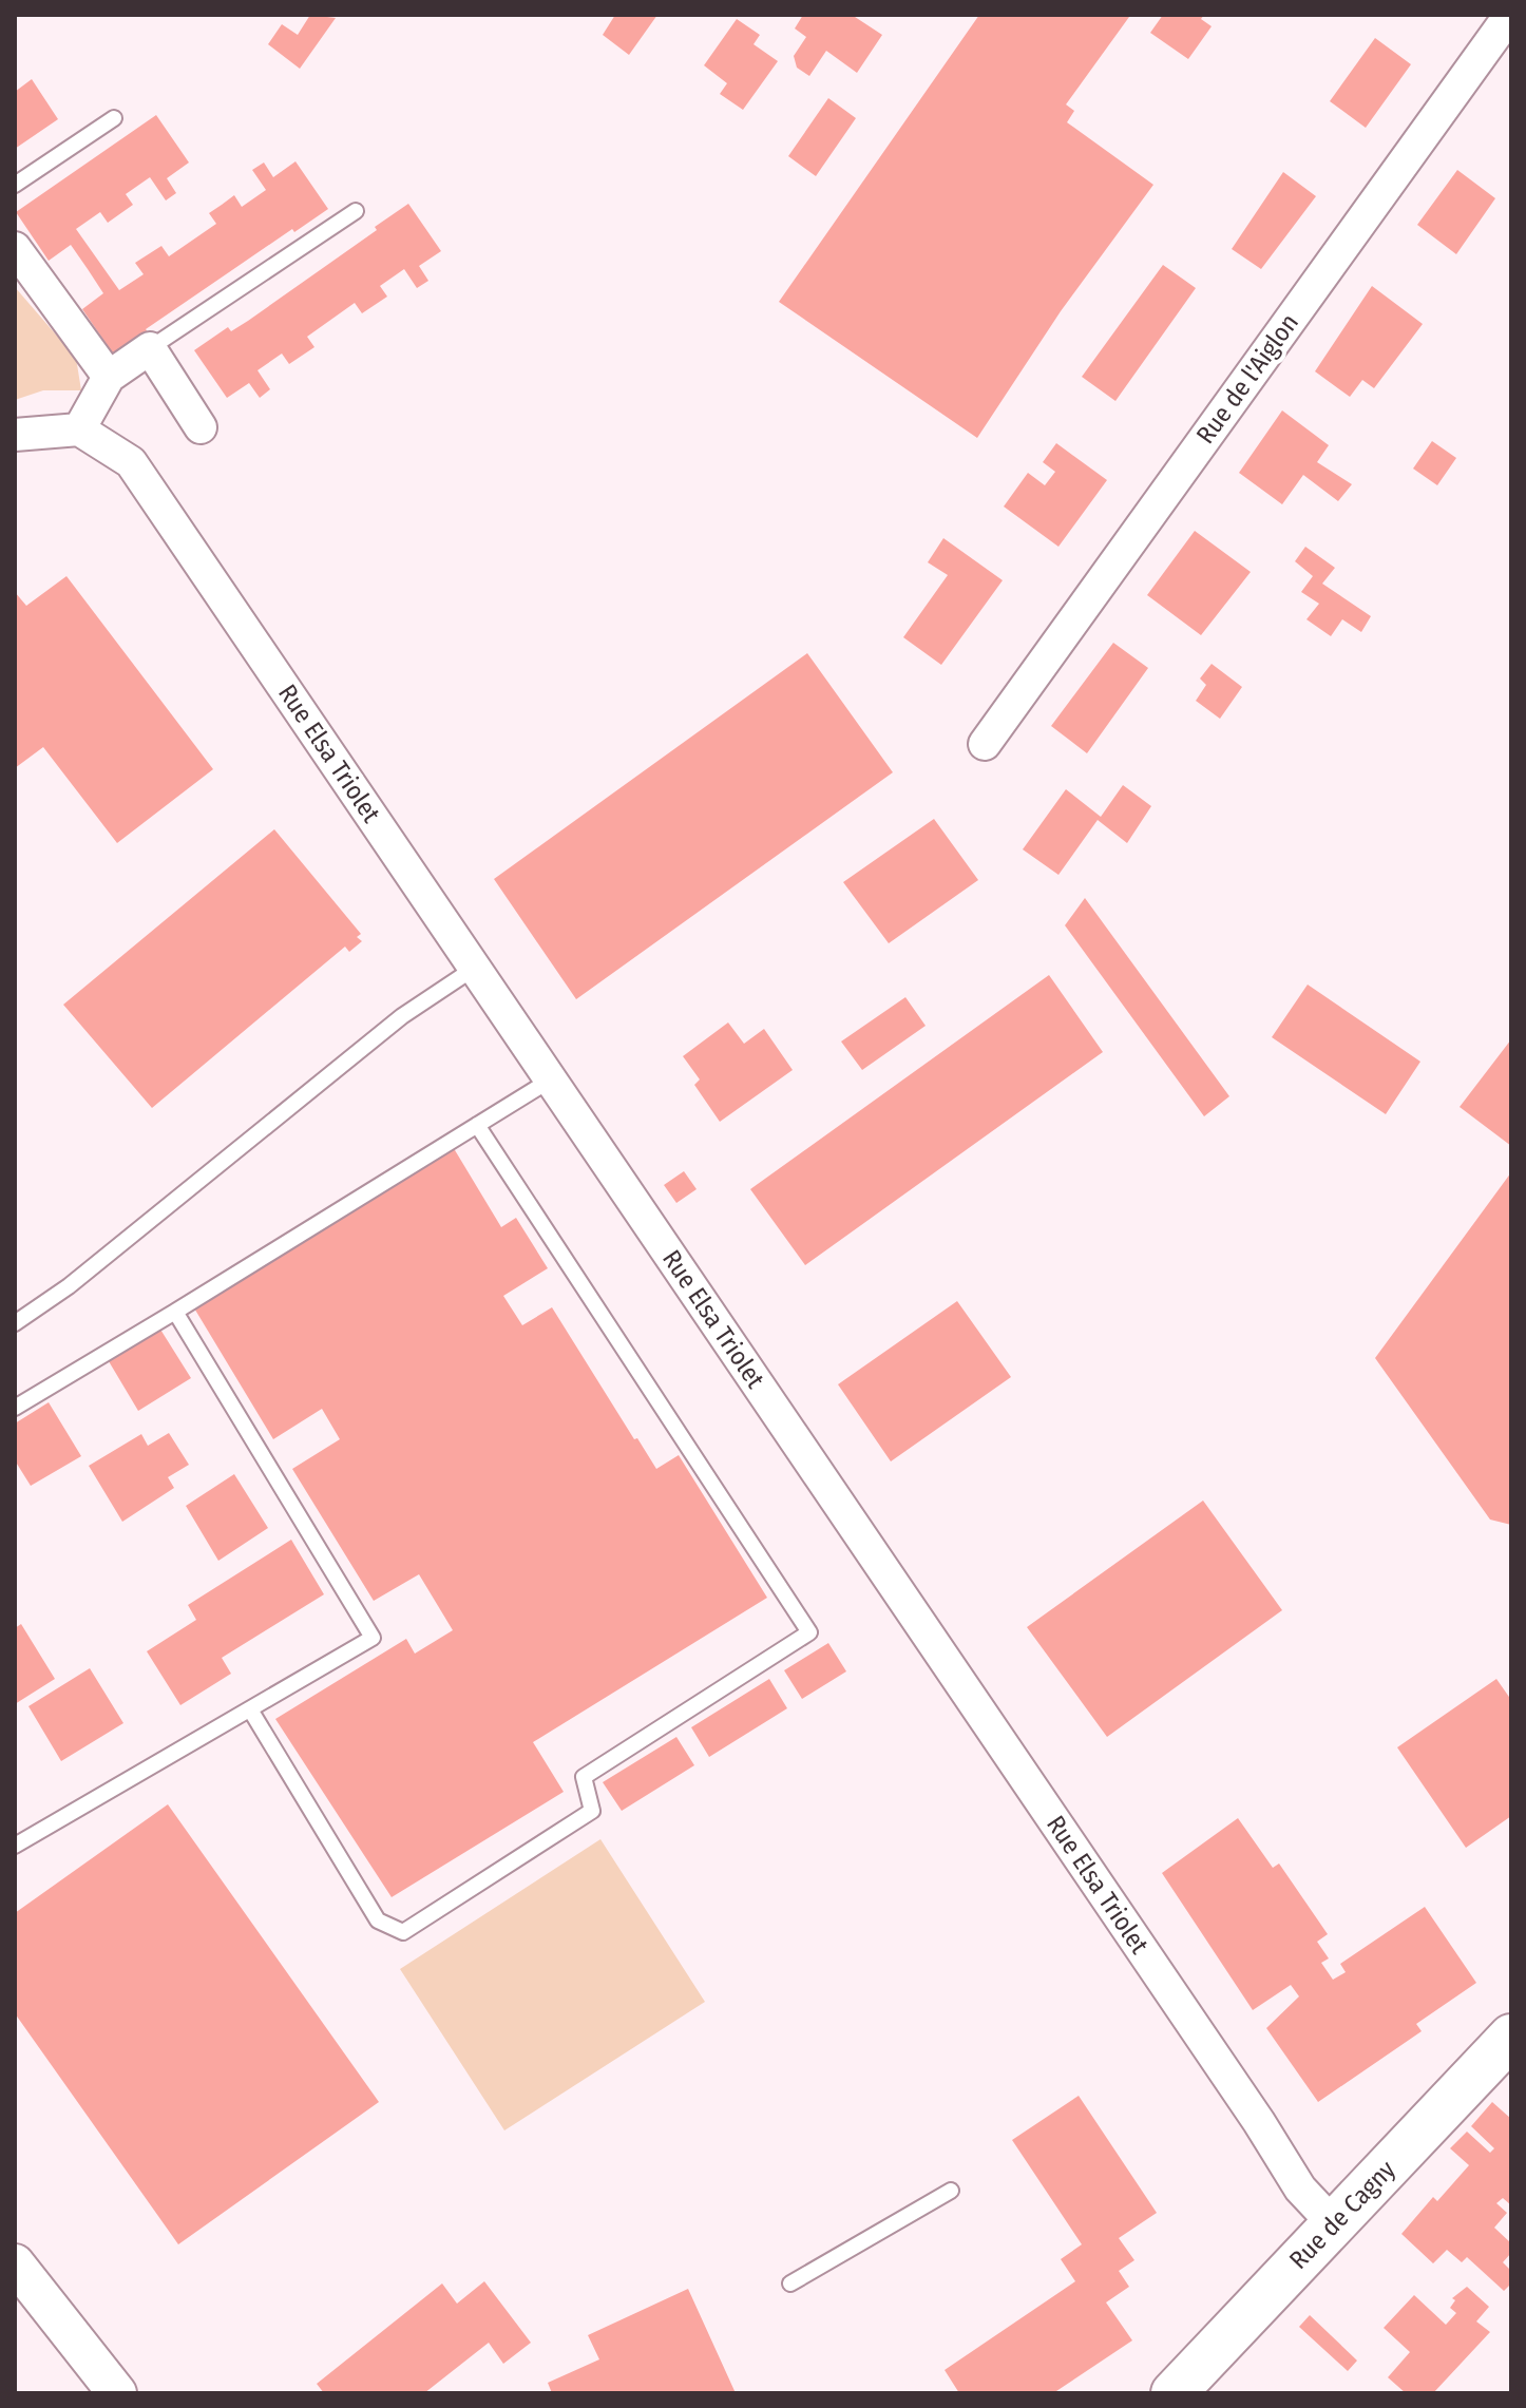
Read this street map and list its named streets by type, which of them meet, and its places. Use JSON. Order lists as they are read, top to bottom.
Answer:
{
  "streets": {
    "main road": ["Rue de Cagny"],
    "street": ["Rue de l'Aiglon", "Rue Elsa Triolet"]
  },
  "crossings": [
    ["Rue Elsa Triolet", "Rue de Cagny"]
  ]
}
